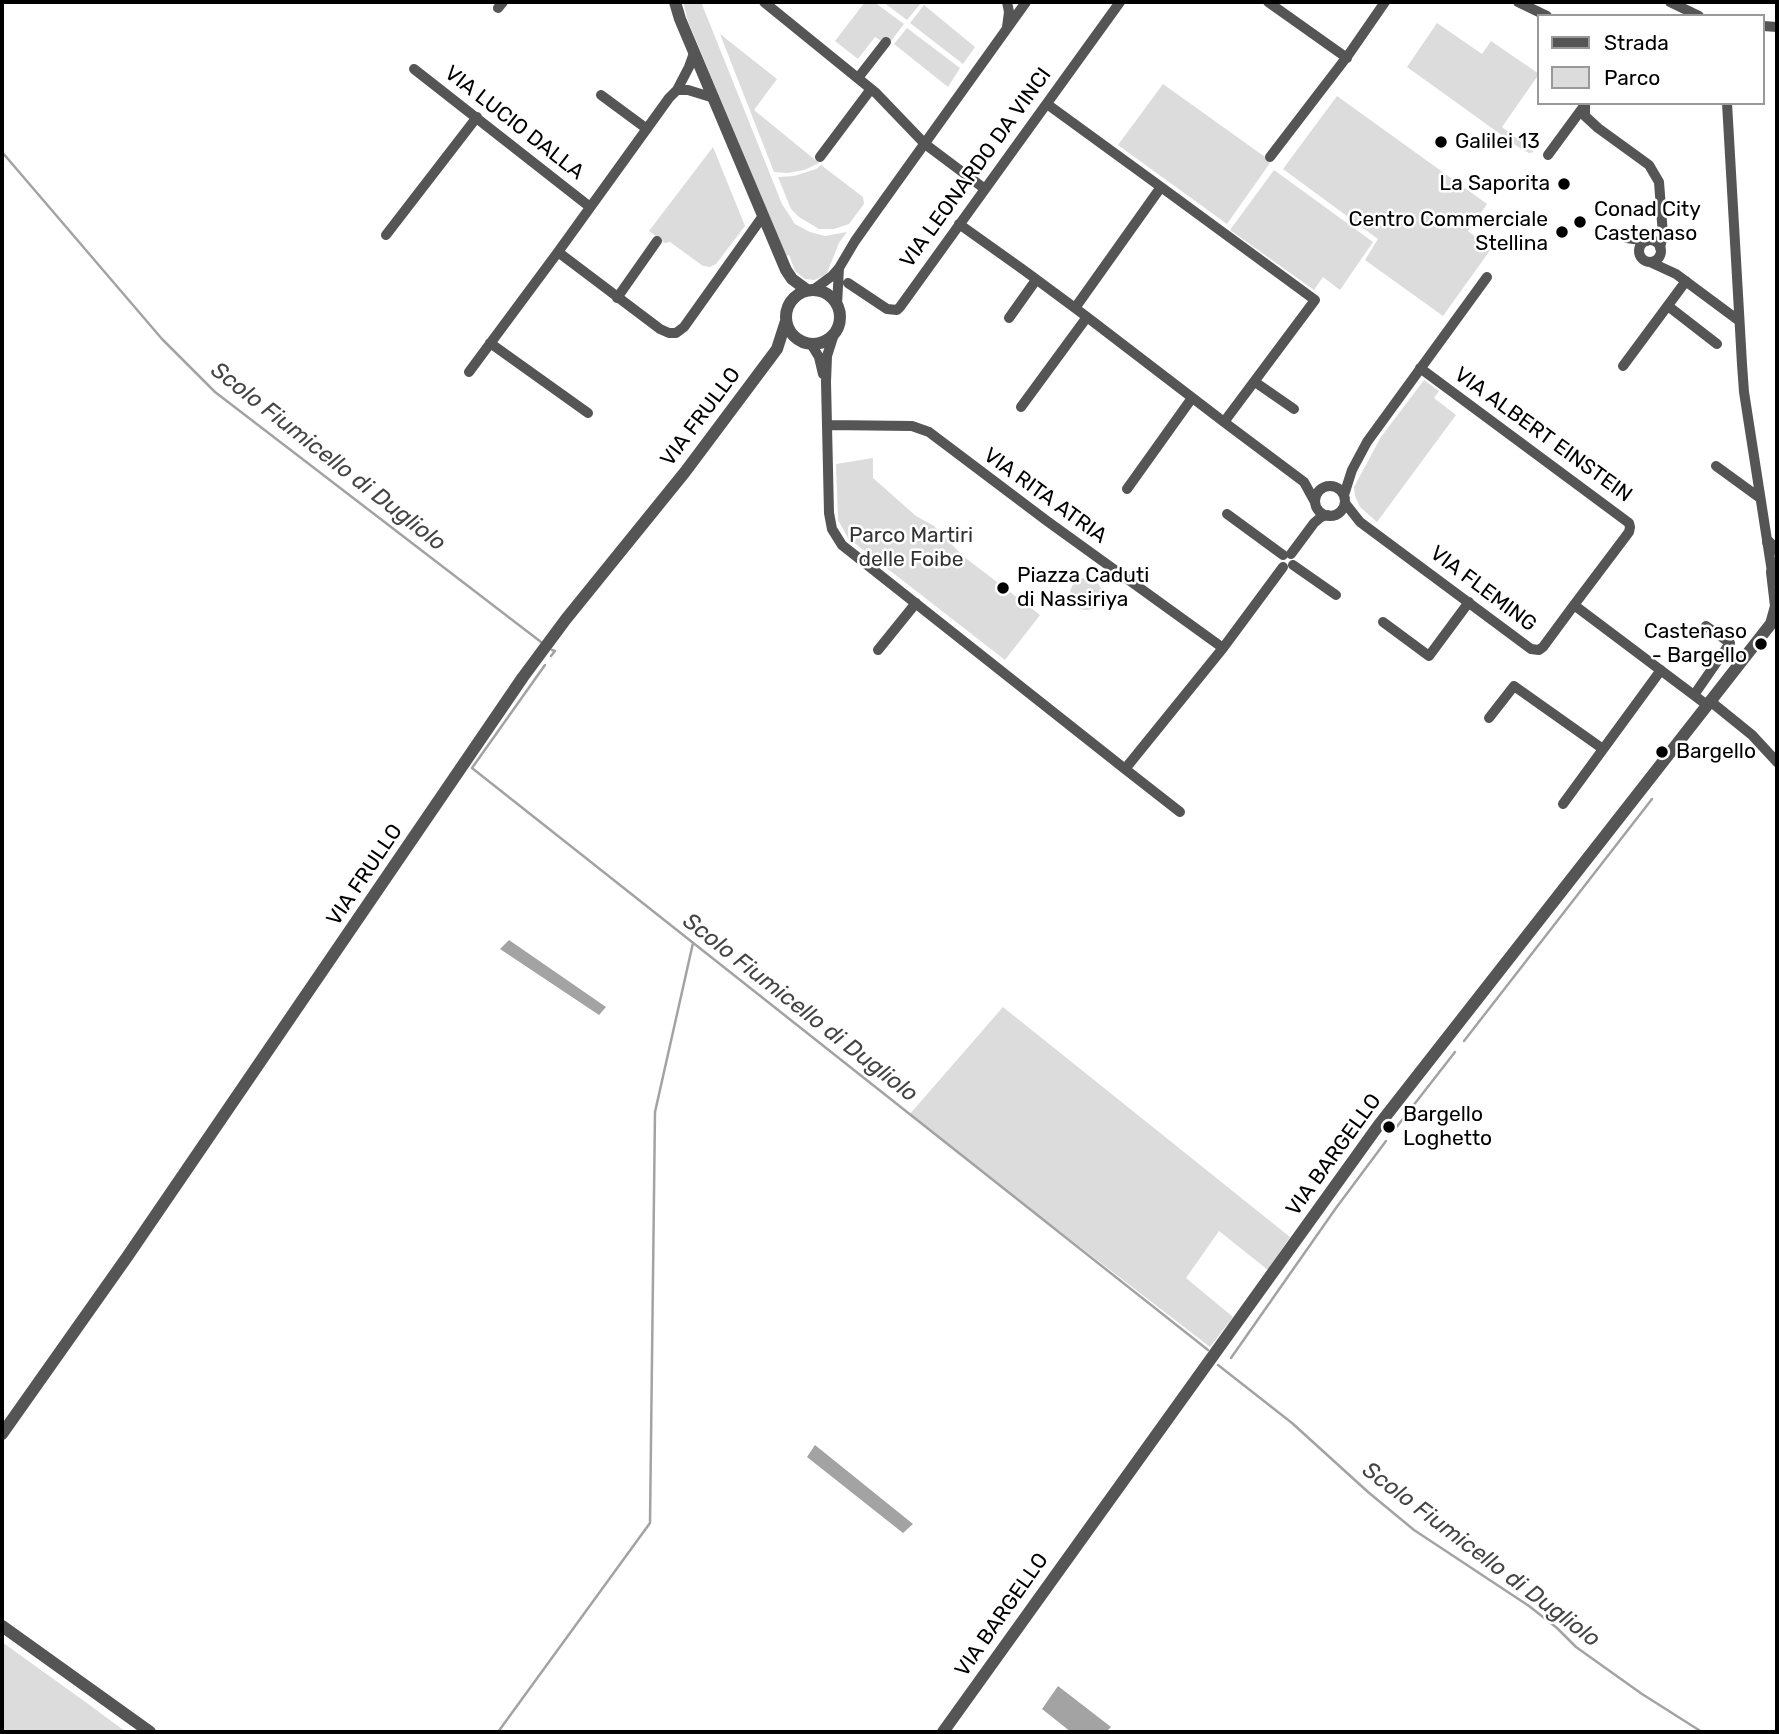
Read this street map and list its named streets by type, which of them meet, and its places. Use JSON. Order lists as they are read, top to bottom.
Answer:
{
  "streets": {
    "street": [
      "VIA LUCIO DALLA",
      "VIA LEONARDO DA VINCI",
      "VIA FRULLO",
      "VIA ALBERT EINSTEIN",
      "VIA RITA ATRIA",
      "VIA FLEMING",
      "VIA BARGELLO"
    ]
  },
  "crossings": [
    ["VIA ALBERT EINSTEIN", "VIA FLEMING"]
  ],
  "water": ["Scolo Fiumicello di Dugliolo"],
  "parks": ["Parco Martiri delle Foibe"],
  "places": [
    "Galilei 13",
    "La Saporita",
    "Conad City Castenaso",
    "Centro Commerciale Stellina",
    "Piazza Caduti di Nassiriya",
    "Castenaso - Bargello",
    "Bargello",
    "Bargello Loghetto"
  ],
  "legend": ["Strada", "Parco"]
}
